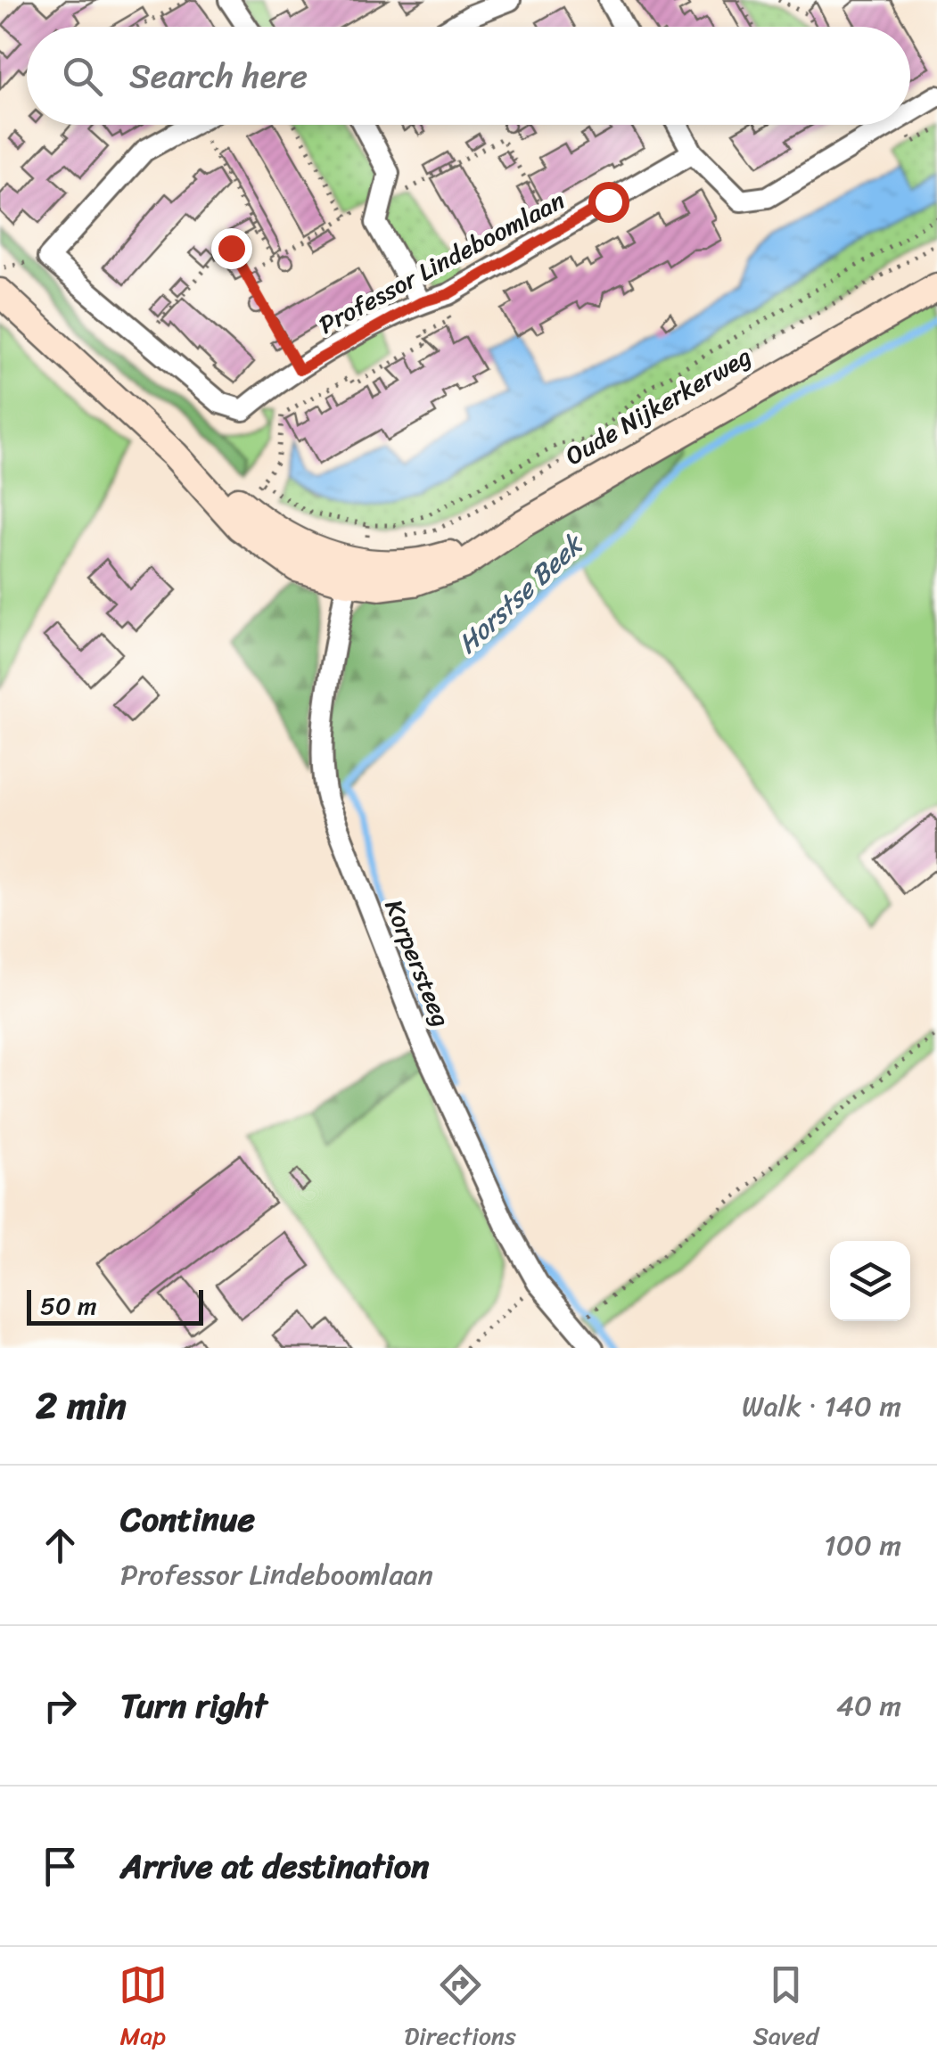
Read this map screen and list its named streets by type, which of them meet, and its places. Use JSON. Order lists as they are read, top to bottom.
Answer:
{
  "streets": {
    "street": ["Professor Lindeboomlaan", "Oude Nijkerkerweg", "Korpersteeg"]
  },
  "crossings": [
    ["Oude Nijkerkerweg", "Korpersteeg"]
  ],
  "water": ["Horstse Beek"],
  "scale_bar": "50 m",
  "page": {
    "search": "Search here",
    "scale": "50 m",
    "heading": ["2 min", "Walk · 140 m"],
    "list": [
      ["Continue", "Professor Lindeboomlaan", "100 m"],
      ["Turn right", "40 m"],
      "Arrive at destination"
    ],
    "nav": ["Map", "Directions", "Saved"]
  }
}
